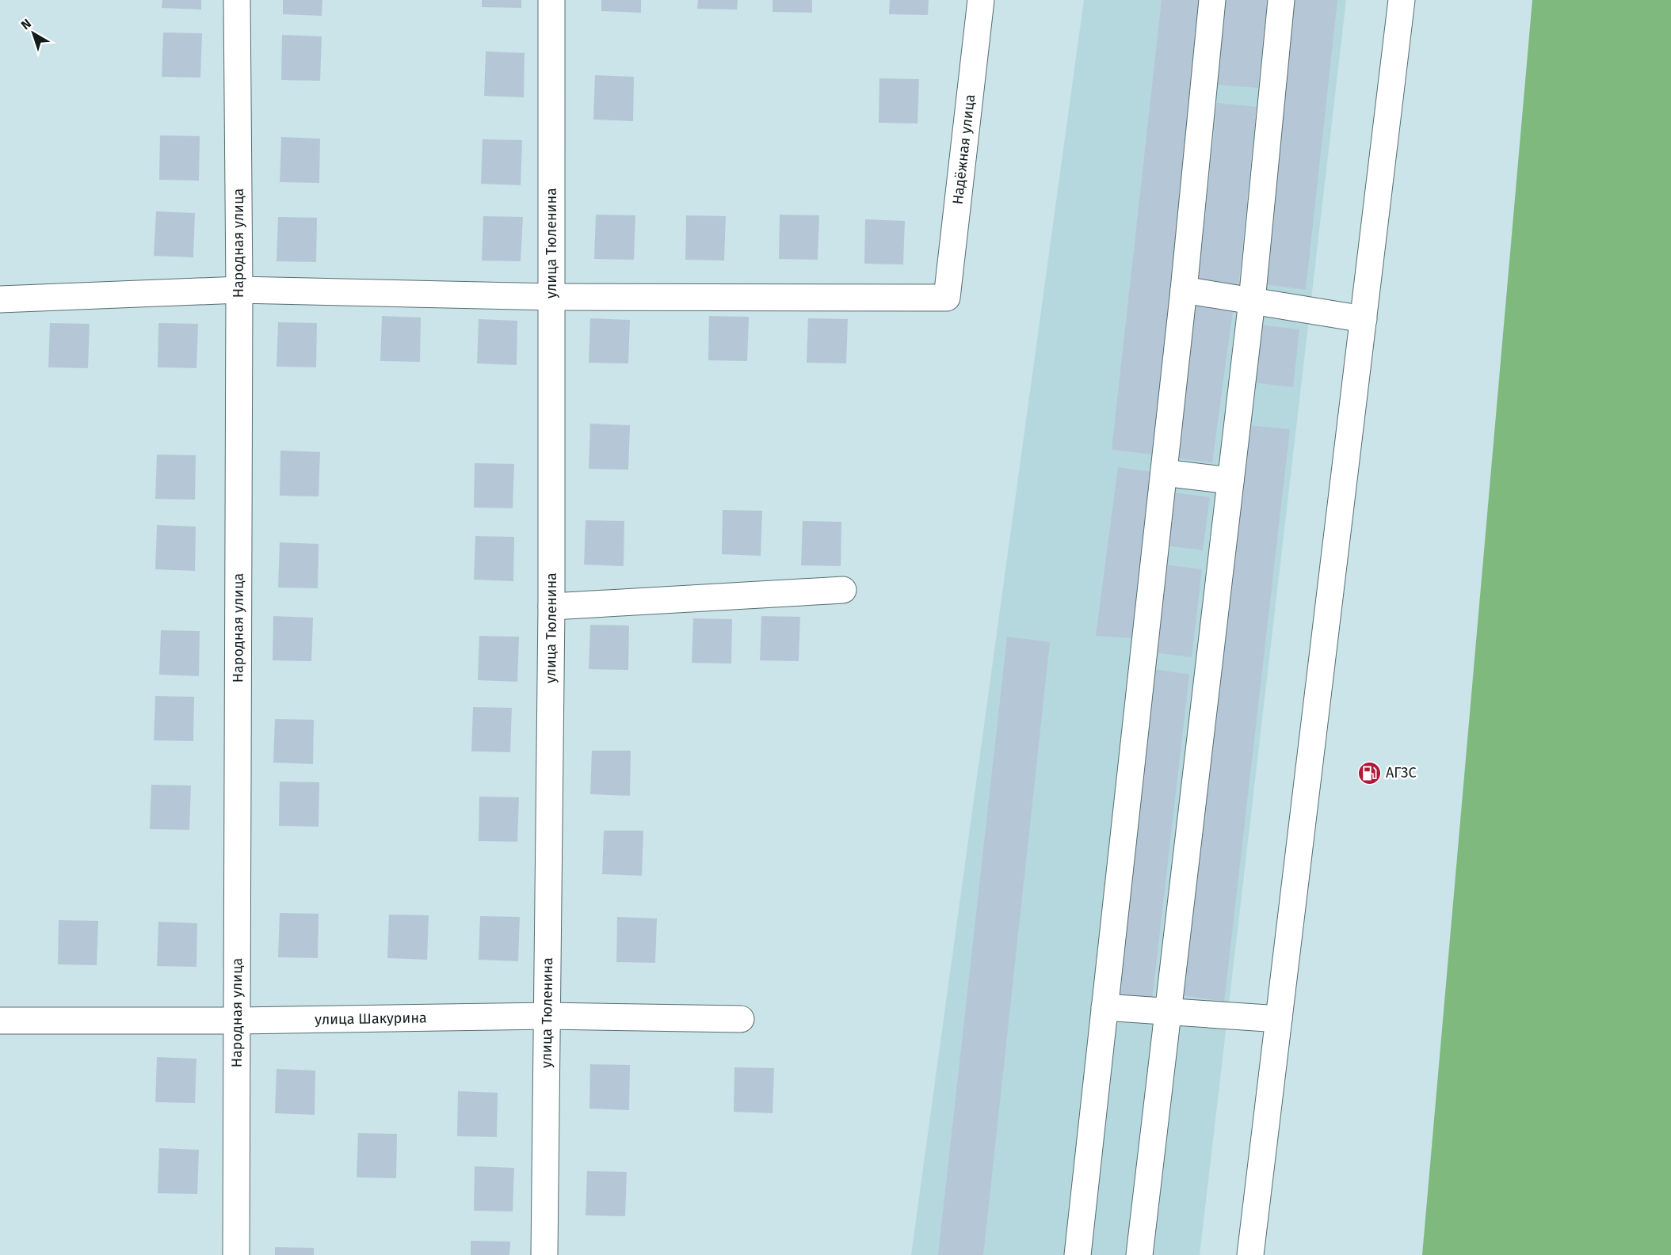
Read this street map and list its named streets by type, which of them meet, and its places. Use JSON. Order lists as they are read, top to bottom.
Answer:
{
  "streets": {
    "street": [
      "Надёжная улица",
      "Народная улица",
      "улица Тюленина",
      "улица Шакурина"
    ]
  },
  "crossings": [
    ["Надёжная улица", "улица Тюленина"],
    ["Народная улица", "улица Шакурина"],
    ["улица Тюленина", "улица Шакурина"]
  ],
  "places": {
    "fuel station": ["АГЗС"]
  },
  "north": "top left"
}
